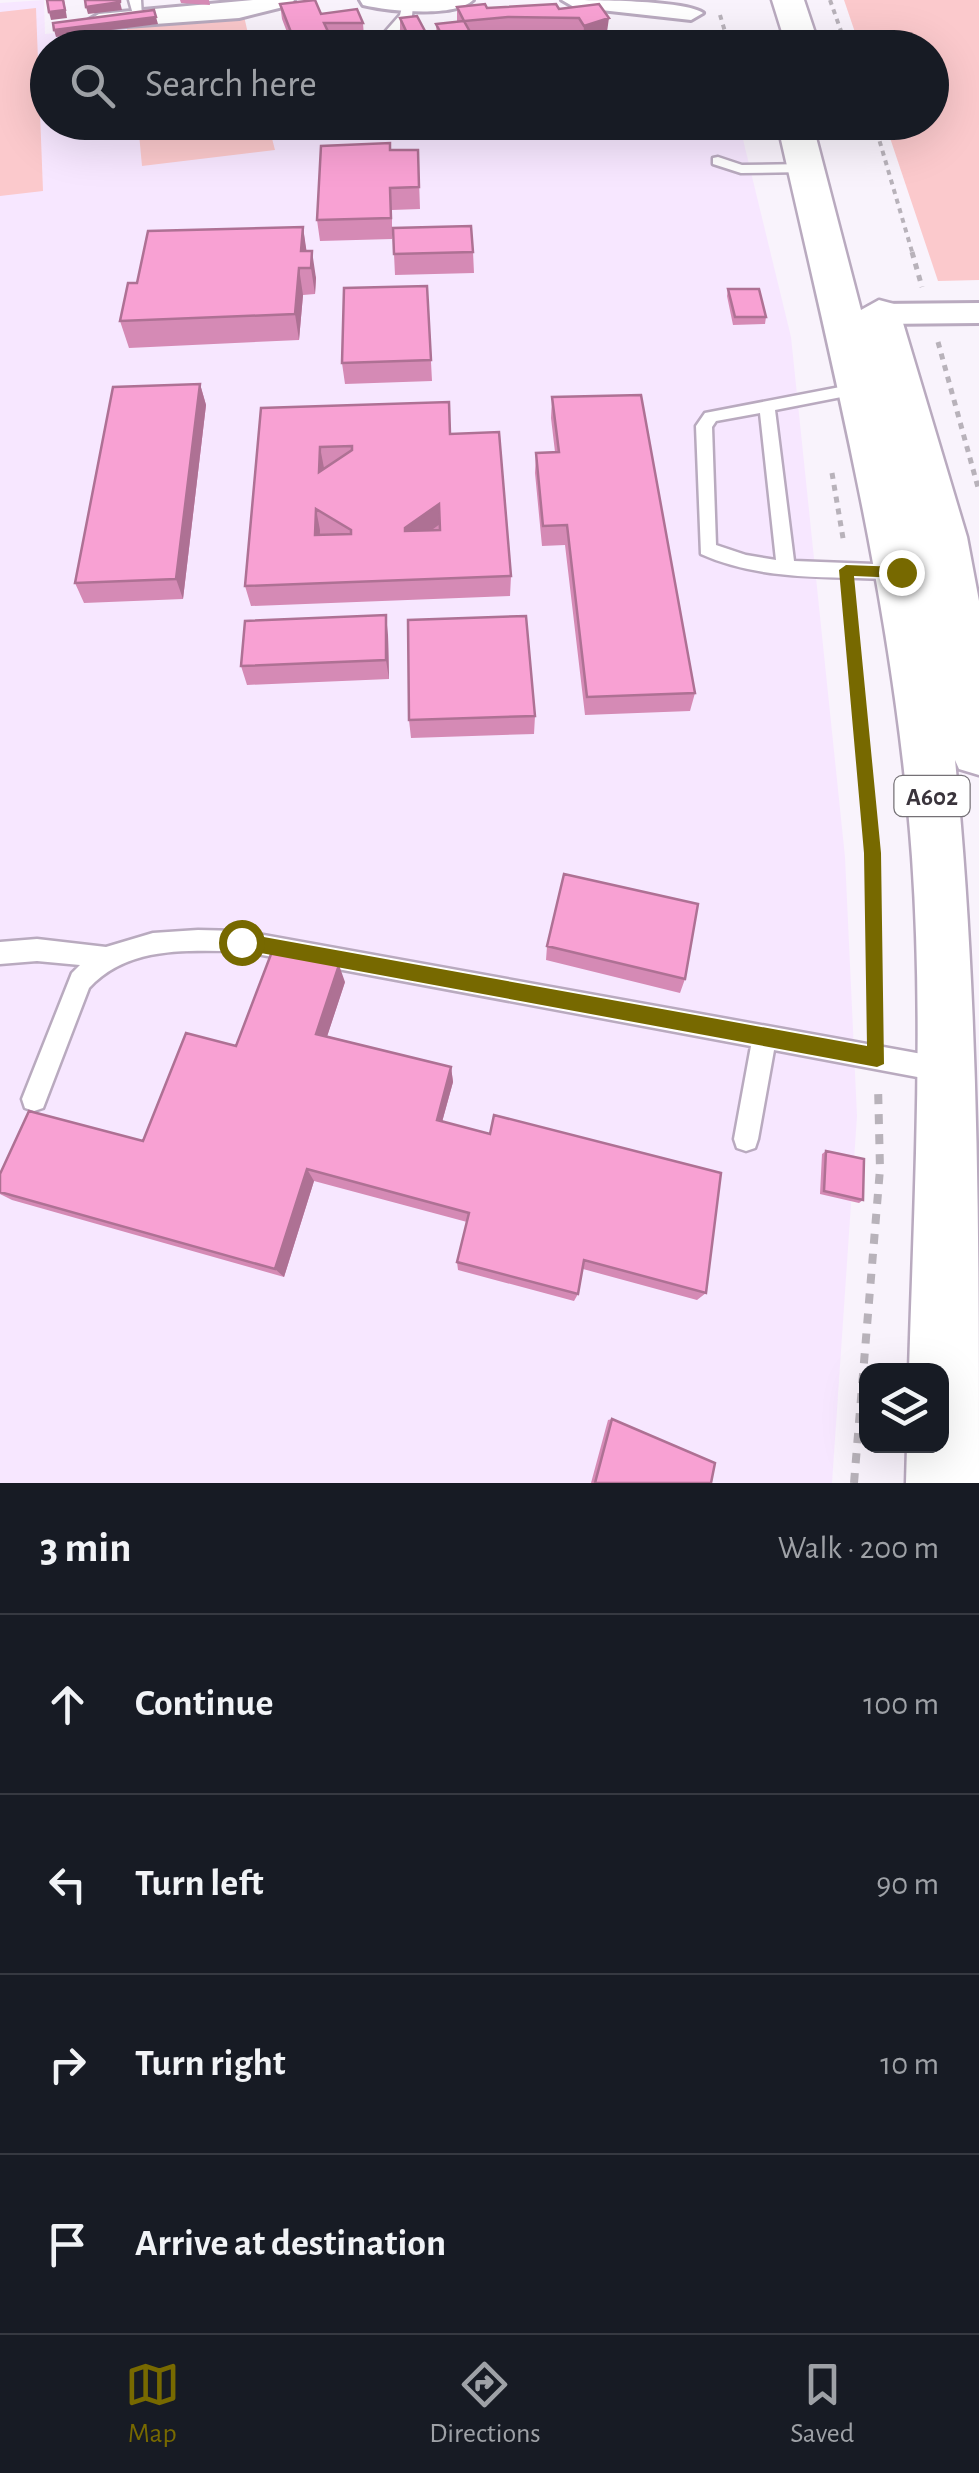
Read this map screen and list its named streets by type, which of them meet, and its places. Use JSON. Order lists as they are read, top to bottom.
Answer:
{
  "streets": {
    "main road": ["A602"]
  },
  "page": {
    "search": "Search here",
    "heading": ["3 min", "Walk · 200 m"],
    "list": [
      ["Continue", "100 m"],
      ["Turn left", "90 m"],
      ["Turn right", "10 m"],
      "Arrive at destination"
    ],
    "nav": ["Map", "Directions", "Saved"]
  }
}
